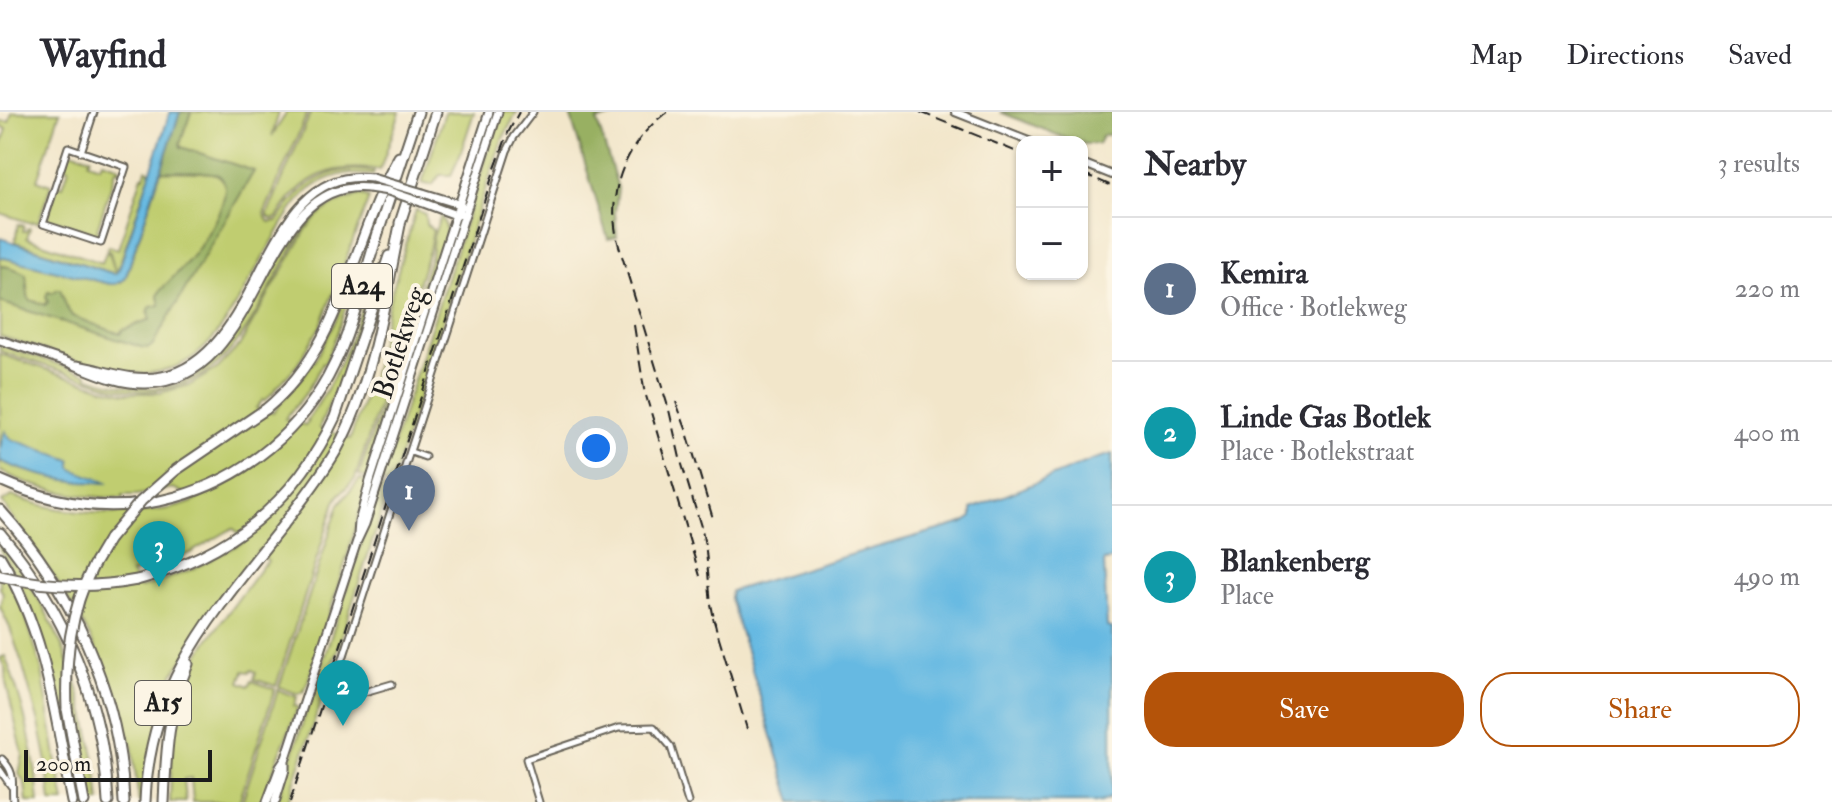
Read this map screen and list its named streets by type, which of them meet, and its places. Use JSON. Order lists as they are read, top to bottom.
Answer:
{
  "streets": {
    "highway": ["A24", "A15"],
    "main road": ["Botlekweg"]
  },
  "crossings": [
    ["A24", "A15"]
  ],
  "scale_bar": "200 m",
  "page": {
    "header": "Wayfind",
    "nav": ["Map", "Directions", "Saved"],
    "heading": ["Nearby", "3 results"],
    "map_buttons": ["+", "−"],
    "list": [
      {
        "mark": "1",
        "name": "Kemira",
        "note": "Office · Botlekweg",
        "value": "220 m"
      },
      {
        "mark": "2",
        "name": "Linde Gas Botlek",
        "note": "Place · Botlekstraat",
        "value": "400 m"
      },
      {
        "mark": "3",
        "name": "Blankenberg",
        "note": "Place",
        "value": "490 m"
      }
    ],
    "pins": ["1", "3", "2"],
    "buttons": ["Save", "Share"],
    "scale": "200 m"
  }
}
